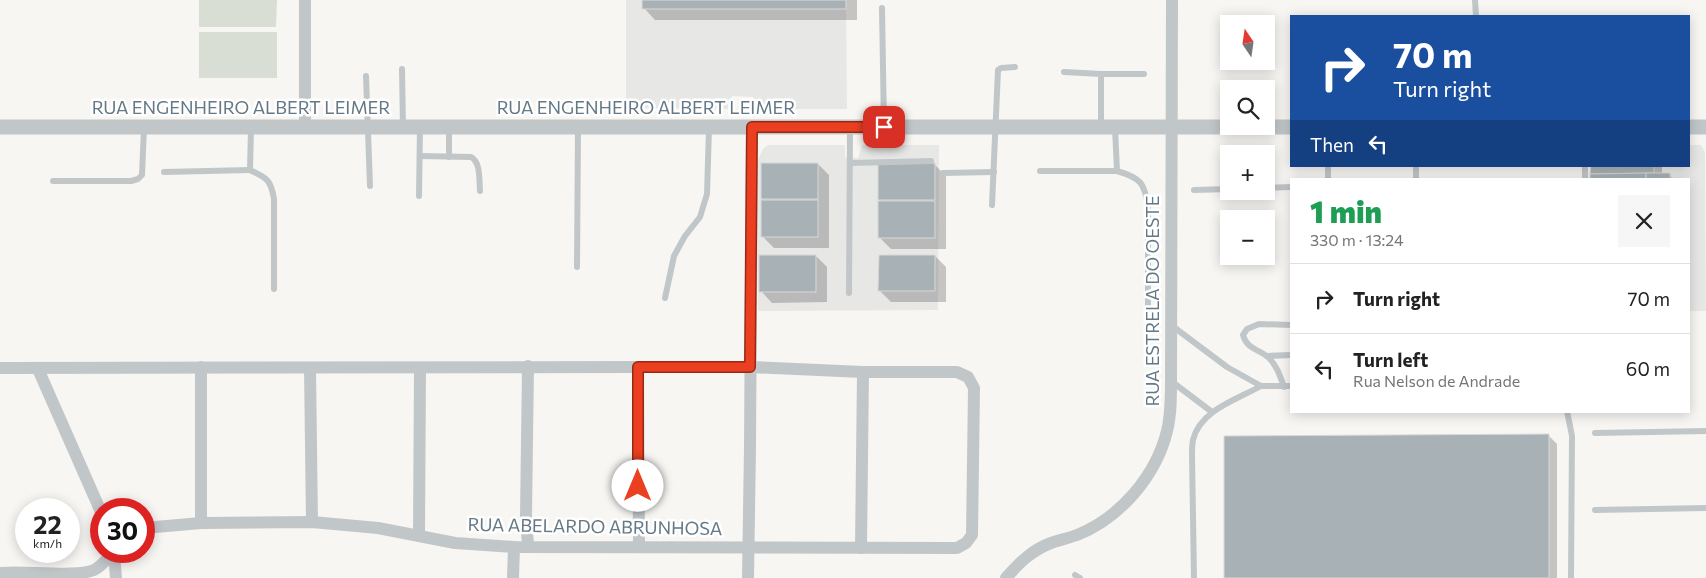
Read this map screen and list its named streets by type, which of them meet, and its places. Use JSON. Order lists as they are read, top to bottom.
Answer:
{
  "streets": {
    "street": ["RUA ENGENHEIRO ALBERT LEIMER", "RUA ESTRELA DO OESTE", "RUA ABELARDO ABRUNHOSA"]
  },
  "crossings": [
    ["RUA ENGENHEIRO ALBERT LEIMER", "RUA ESTRELA DO OESTE"]
  ],
  "north": "top",
  "page": {
    "map_buttons": ["+", "−"],
    "turn": ["70 m", "Turn right"],
    "then": "Then",
    "heading": ["1 min", "330 m · 13:24"],
    "list": [
      {
        "name": "Turn right",
        "value": "70 m"
      },
      {
        "name": "Turn left",
        "note": "Rua Nelson de Andrade",
        "value": "60 m"
      }
    ],
    "speed": "22 km/h",
    "limit": "30"
  }
}
